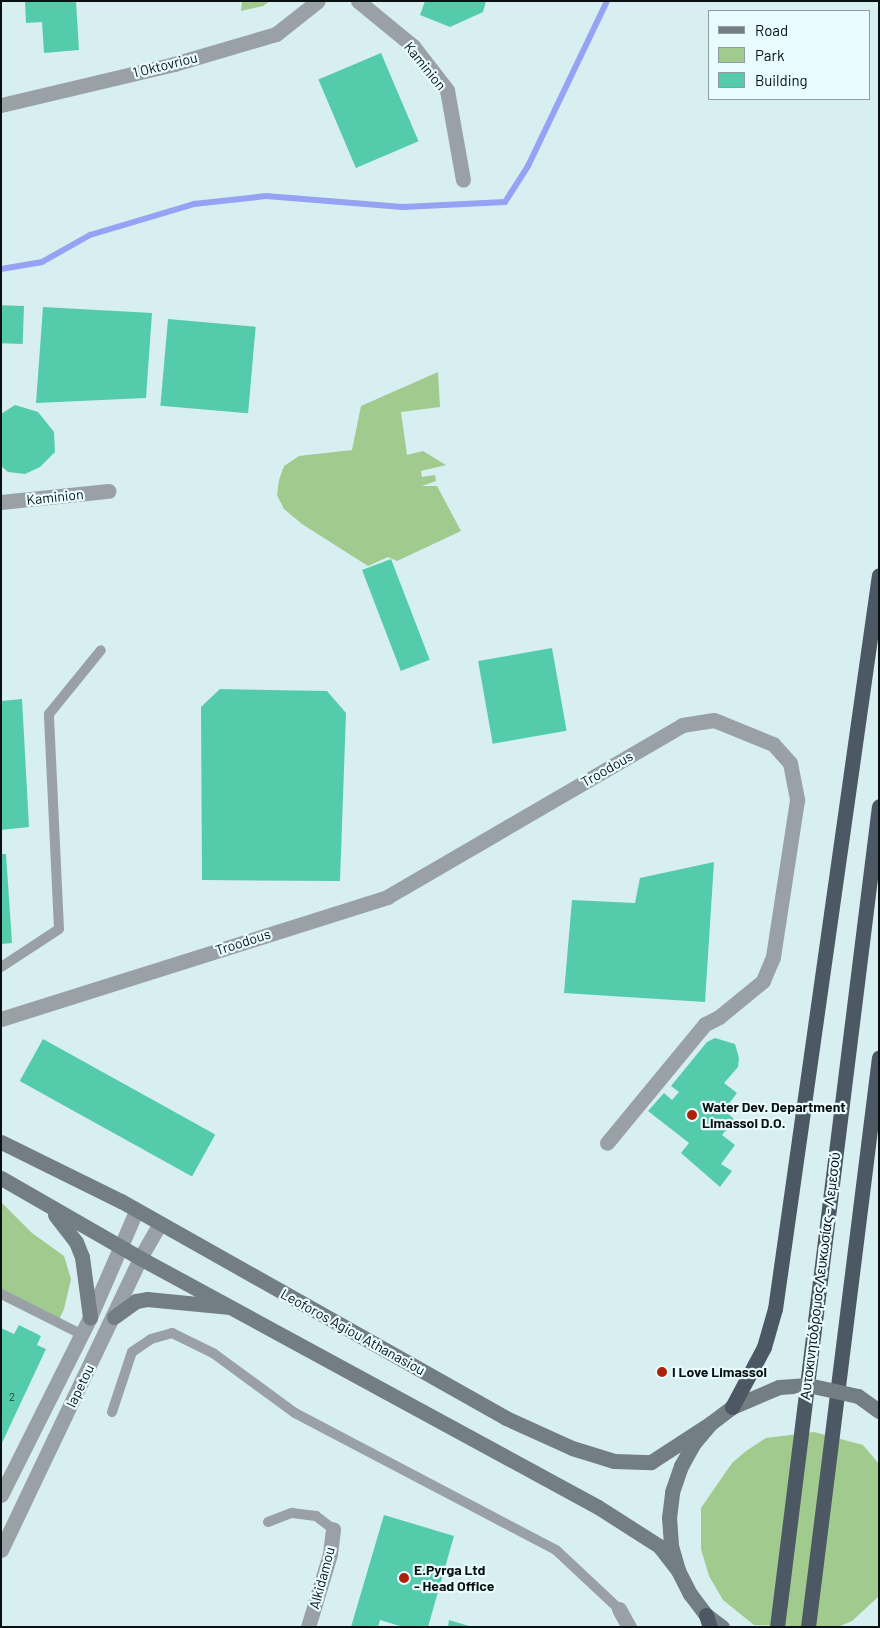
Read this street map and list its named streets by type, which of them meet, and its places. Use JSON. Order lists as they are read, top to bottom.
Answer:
{
  "streets": {
    "highway": ["Αυτοκινητόδρομος Λευκωσίας - Λεμεσού"],
    "main road": ["Leoforos Agiou Athanasiou"],
    "street": [
      "1 Oktovriou",
      "Kaminion",
      "Troodous",
      "Iapetou",
      "Alkidamou"
    ]
  },
  "crossings": [
    ["Leoforos Agiou Athanasiou", "Iapetou"]
  ],
  "places": ["Water Dev. Department Limassol D.O.", "I Love Limassol", "E.Pyrga Ltd - Head Office"],
  "house_numbers": ["2"],
  "legend": ["Road", "Park", "Building"]
}
